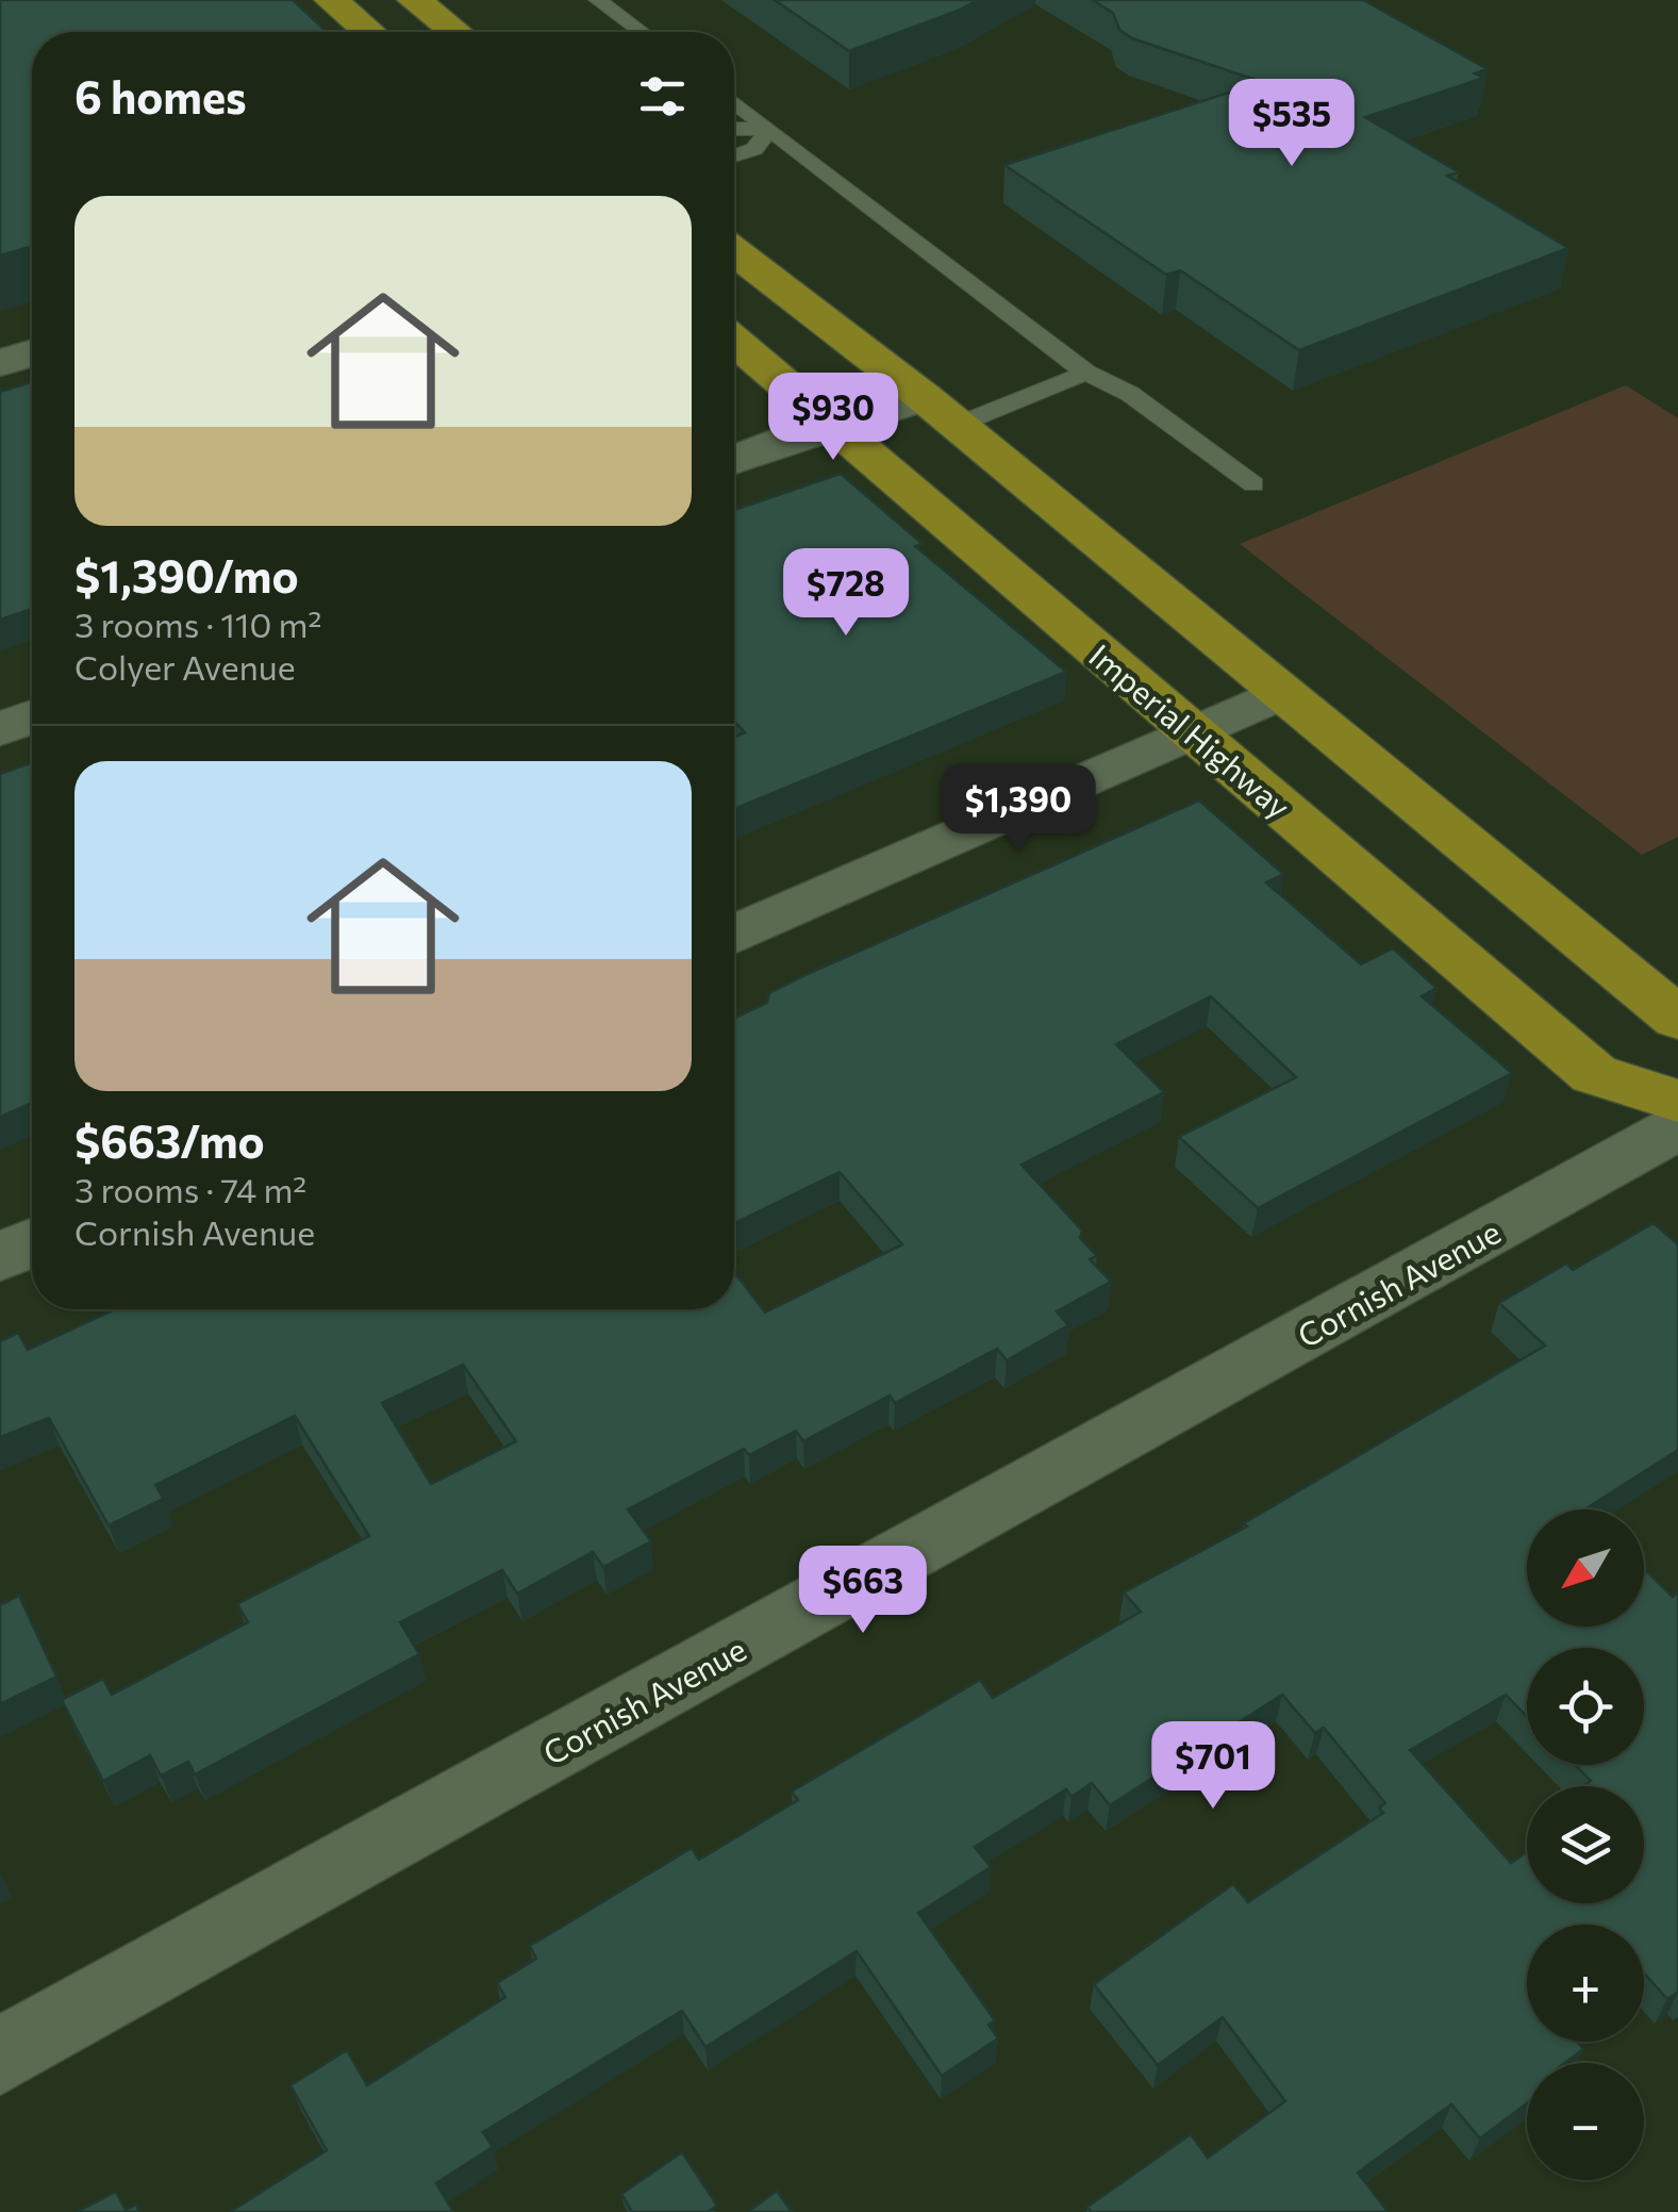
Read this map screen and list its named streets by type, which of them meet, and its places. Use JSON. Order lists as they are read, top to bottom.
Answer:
{
  "streets": {
    "main road": ["Imperial Highway"],
    "street": ["Cornish Avenue"]
  },
  "north": "bottom left",
  "page": {
    "heading": "6 homes",
    "price": [
      "$535",
      "$930",
      "$728",
      "$1,390",
      "$663",
      "$701"
    ],
    "list": [
      {
        "name": "$1,390/mo",
        "note": "3 rooms · 110 m² · Colyer Avenue"
      },
      {
        "name": "$663/mo",
        "note": "3 rooms · 74 m² · Cornish Avenue"
      }
    ],
    "map_buttons": ["+", "−"]
  }
}
